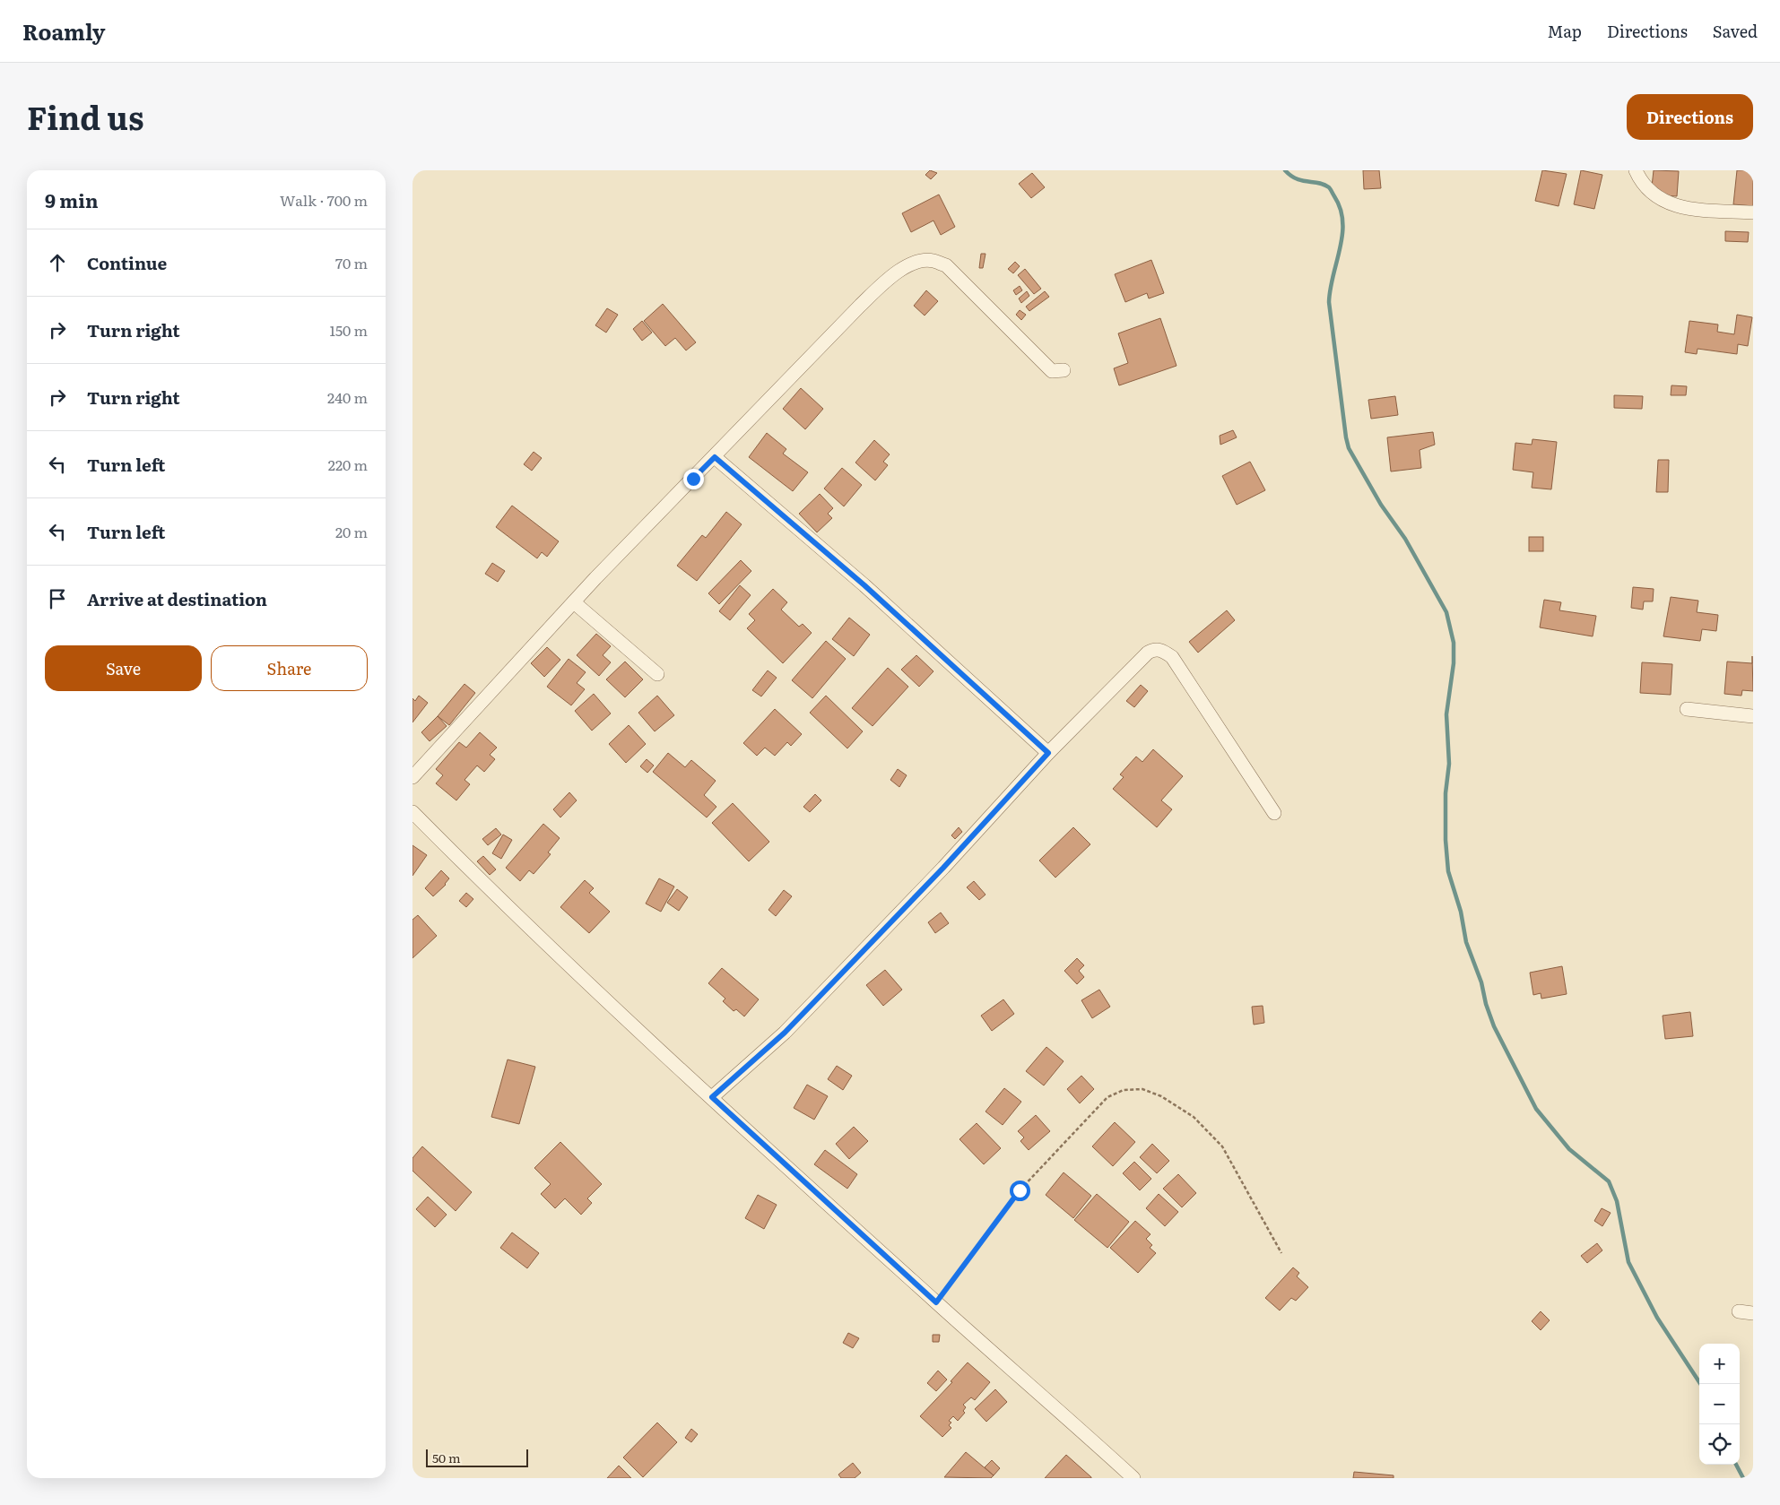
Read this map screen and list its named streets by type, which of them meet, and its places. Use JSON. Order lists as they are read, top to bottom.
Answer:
{
  "scale_bar": "50 m",
  "page": {
    "header": "Roamly",
    "nav": ["Map", "Directions", "Saved"],
    "title": "Find us",
    "buttons": [
      "Directions",
      ["Save", "Share"]
    ],
    "heading": ["9 min", "Walk · 700 m"],
    "list": [
      ["Continue", "70 m"],
      ["Turn right", "150 m"],
      ["Turn right", "240 m"],
      ["Turn left", "220 m"],
      ["Turn left", "20 m"],
      "Arrive at destination"
    ],
    "map_buttons": ["+", "−"],
    "scale": "50 m"
  }
}
